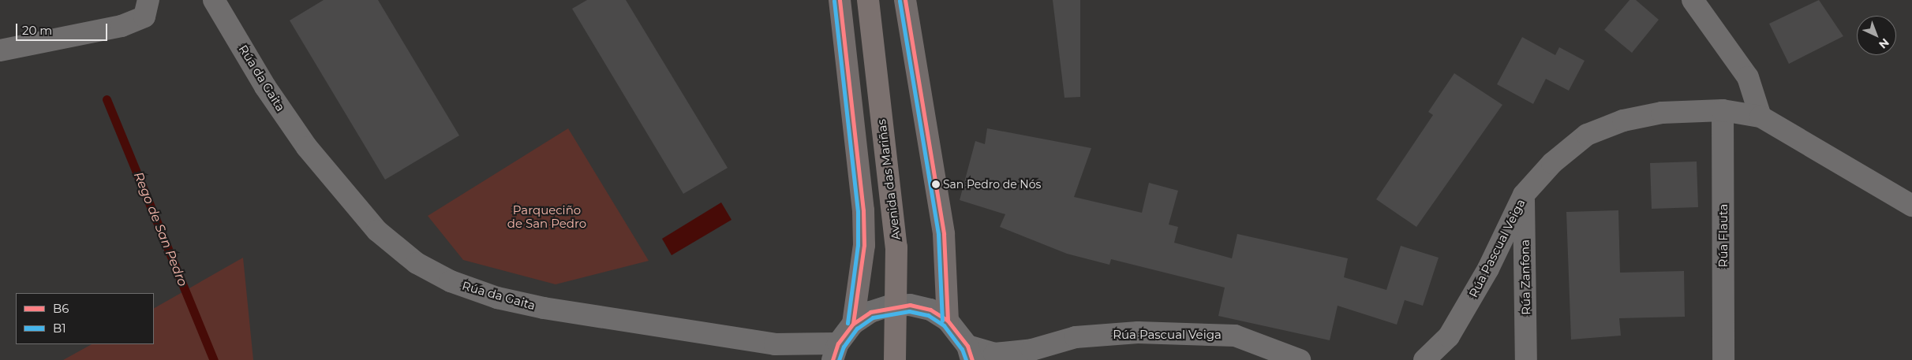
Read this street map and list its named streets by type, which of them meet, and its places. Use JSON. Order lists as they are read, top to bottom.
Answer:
{
  "streets": {
    "highway": ["Avenida das Mariñas"],
    "street": [
      "Rúa da Gaita",
      "Rúa Flauta",
      "Rúa Pascual Veiga",
      "Rúa Zanfona"
    ]
  },
  "crossings": [
    ["Rúa Flauta", "Rúa Pascual Veiga"],
    ["Rúa Pascual Veiga", "Rúa Zanfona"]
  ],
  "water": ["Rego de San Pedro"],
  "parks": ["Parqueciño de San Pedro"],
  "places": ["San Pedro de Nós"],
  "lines": ["transit line B6", "transit line B1"],
  "legend": ["B6", "B1"],
  "scale_bar": "20 m",
  "north": "bottom right"
}
